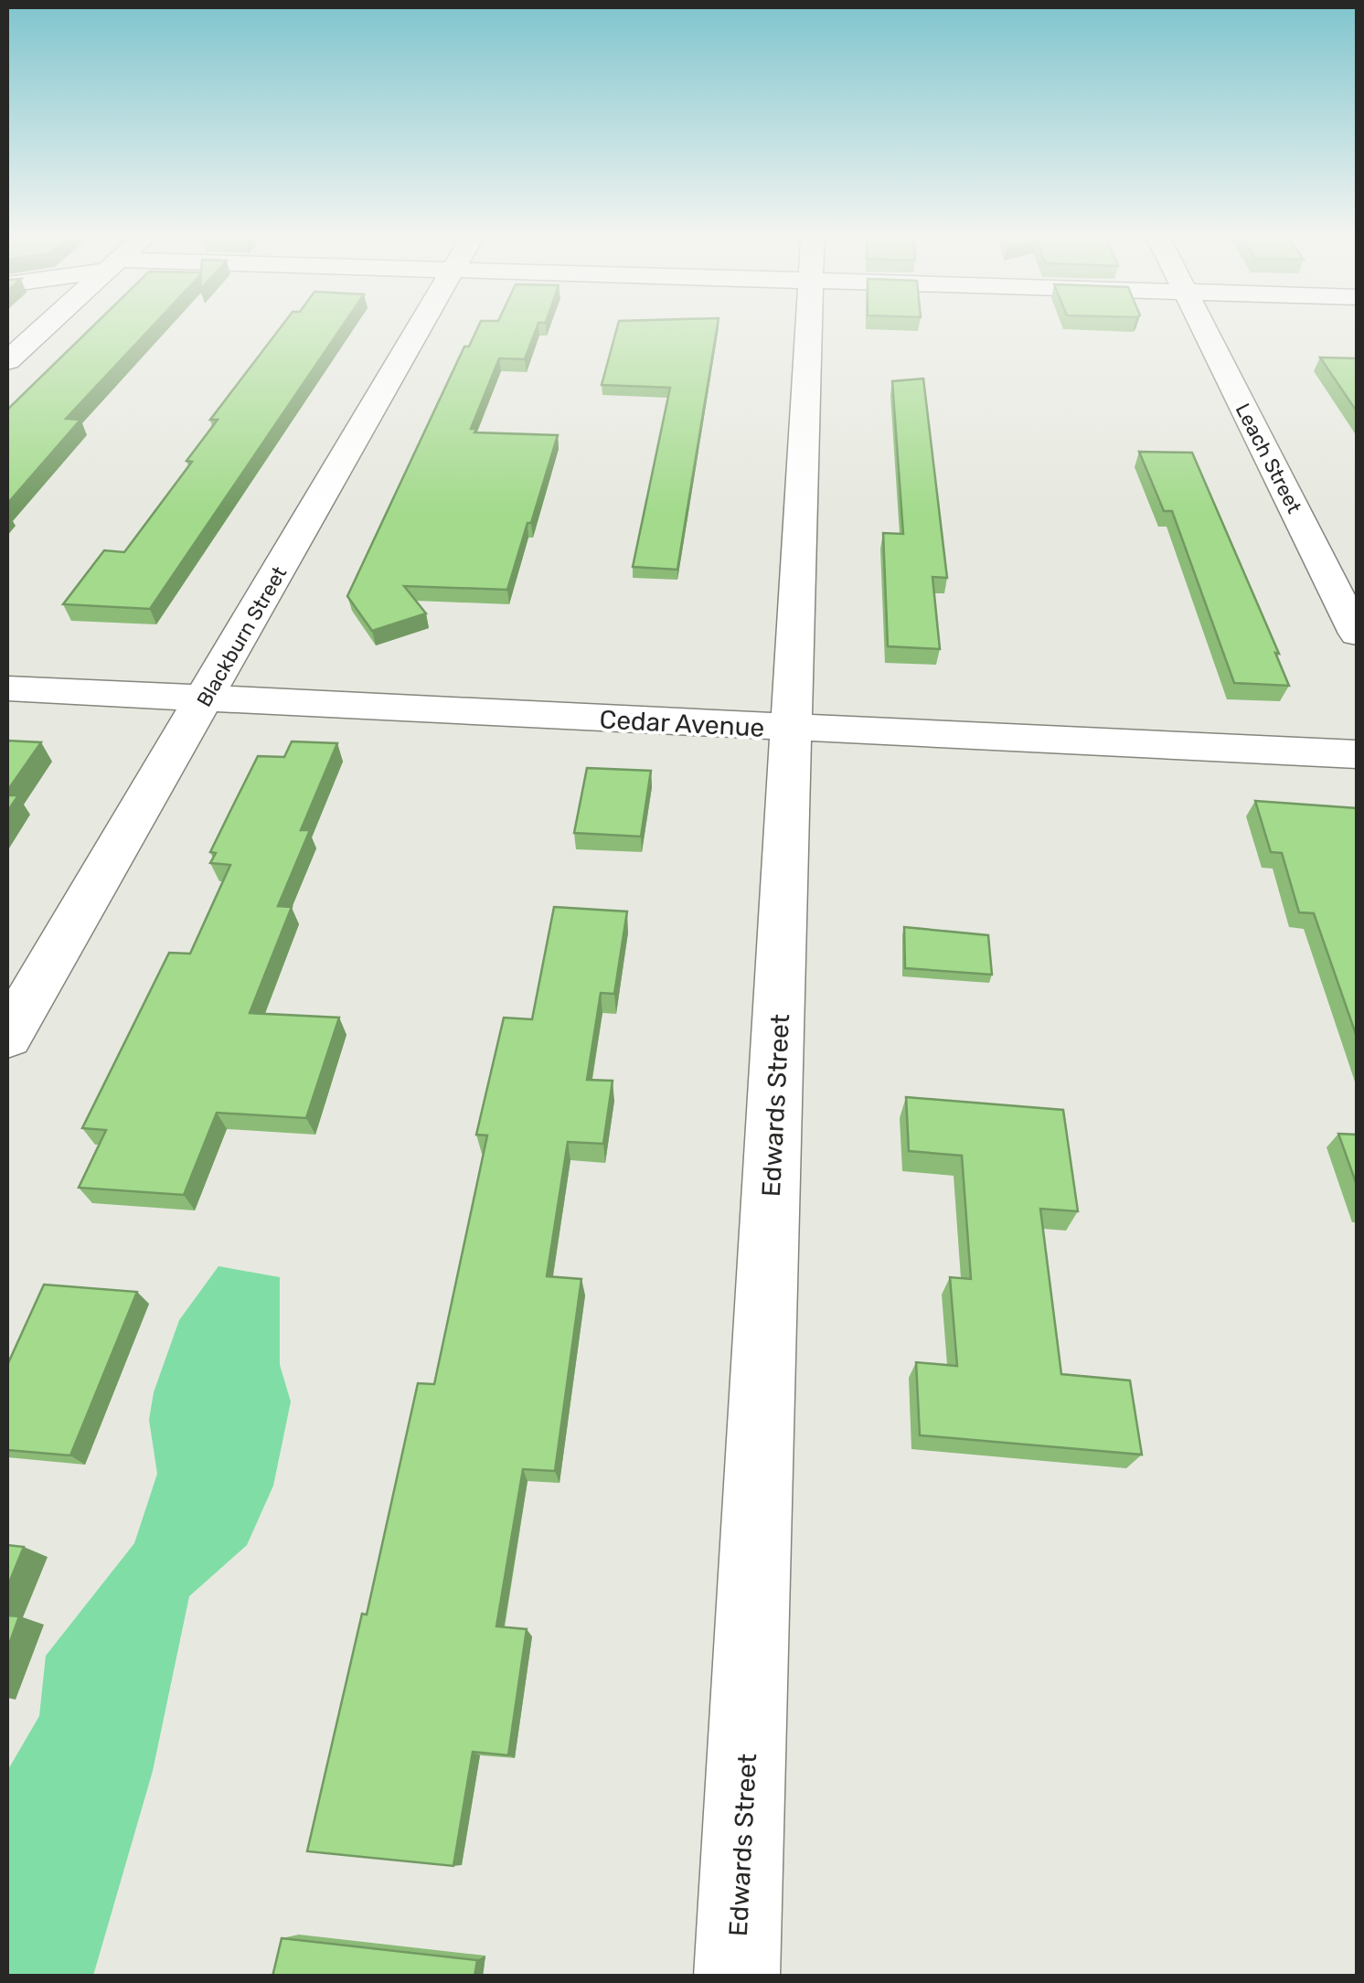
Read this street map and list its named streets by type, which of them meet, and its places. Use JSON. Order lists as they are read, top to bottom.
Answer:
{
  "streets": {
    "street": [
      "Leach Street",
      "Blackburn Street",
      "Cedar Avenue",
      "Edwards Street"
    ]
  },
  "crossings": [
    ["Blackburn Street", "Cedar Avenue"],
    ["Cedar Avenue", "Edwards Street"]
  ]
}
